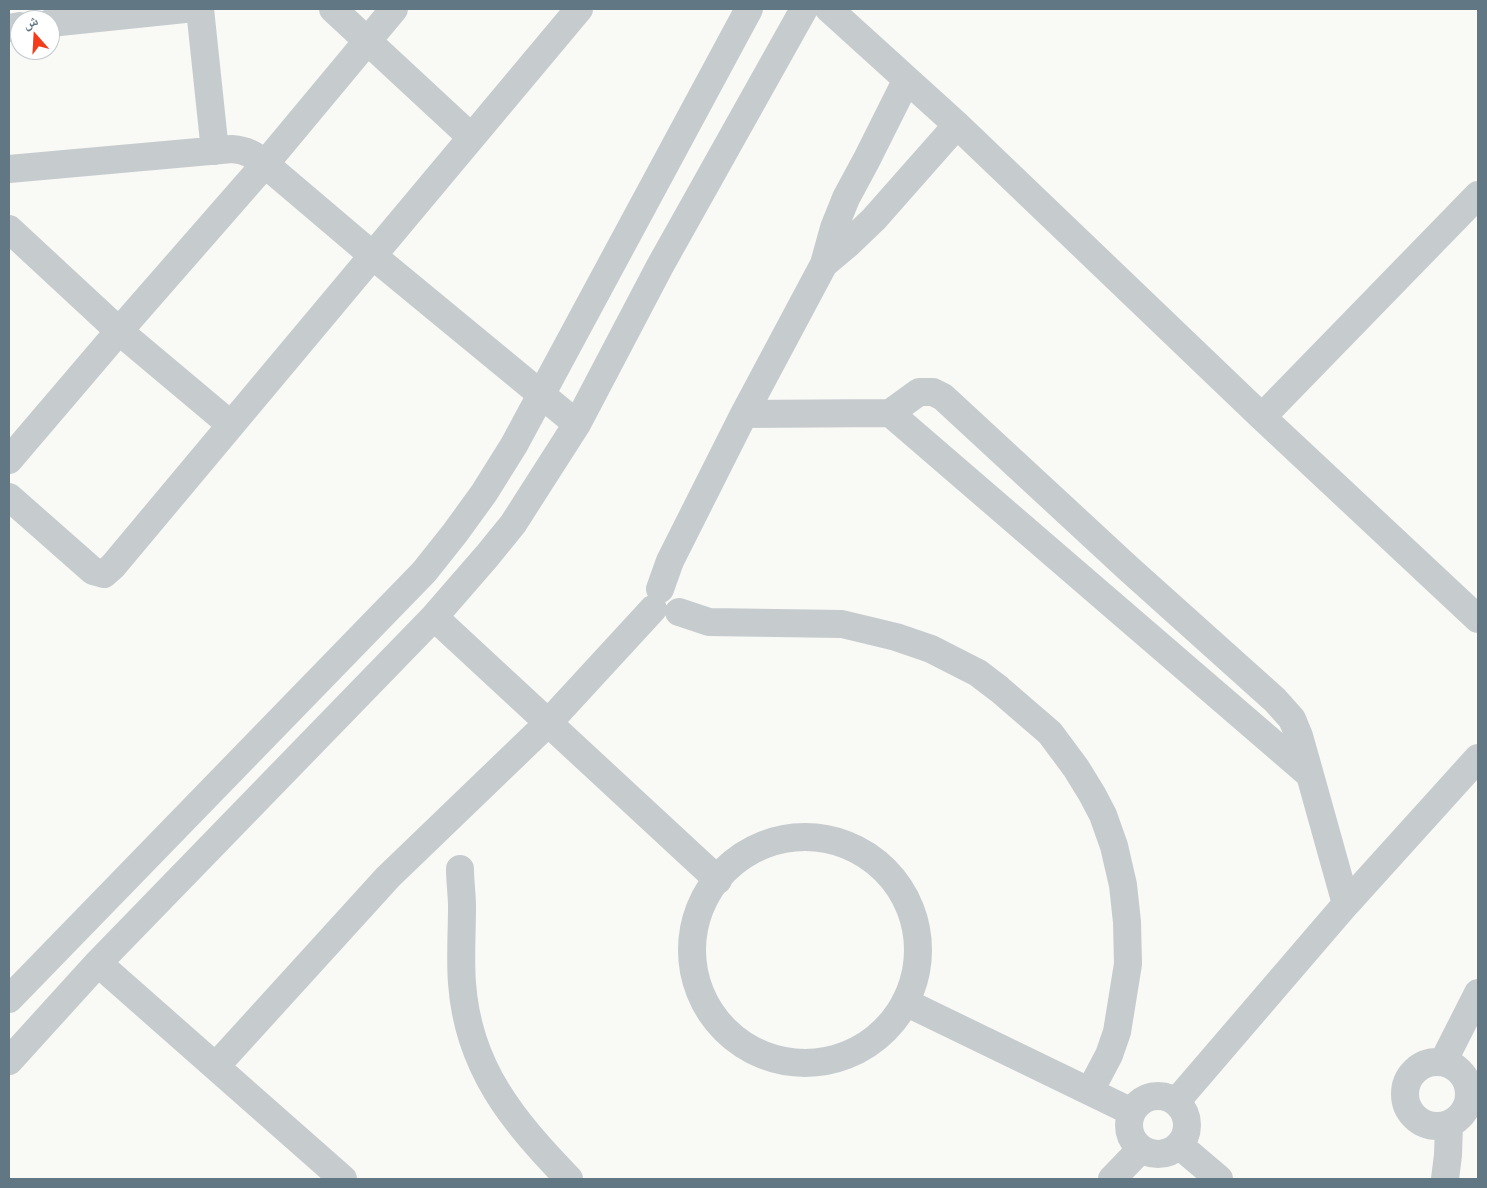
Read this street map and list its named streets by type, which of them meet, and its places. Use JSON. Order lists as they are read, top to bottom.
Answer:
{
  "north": "top"
}
